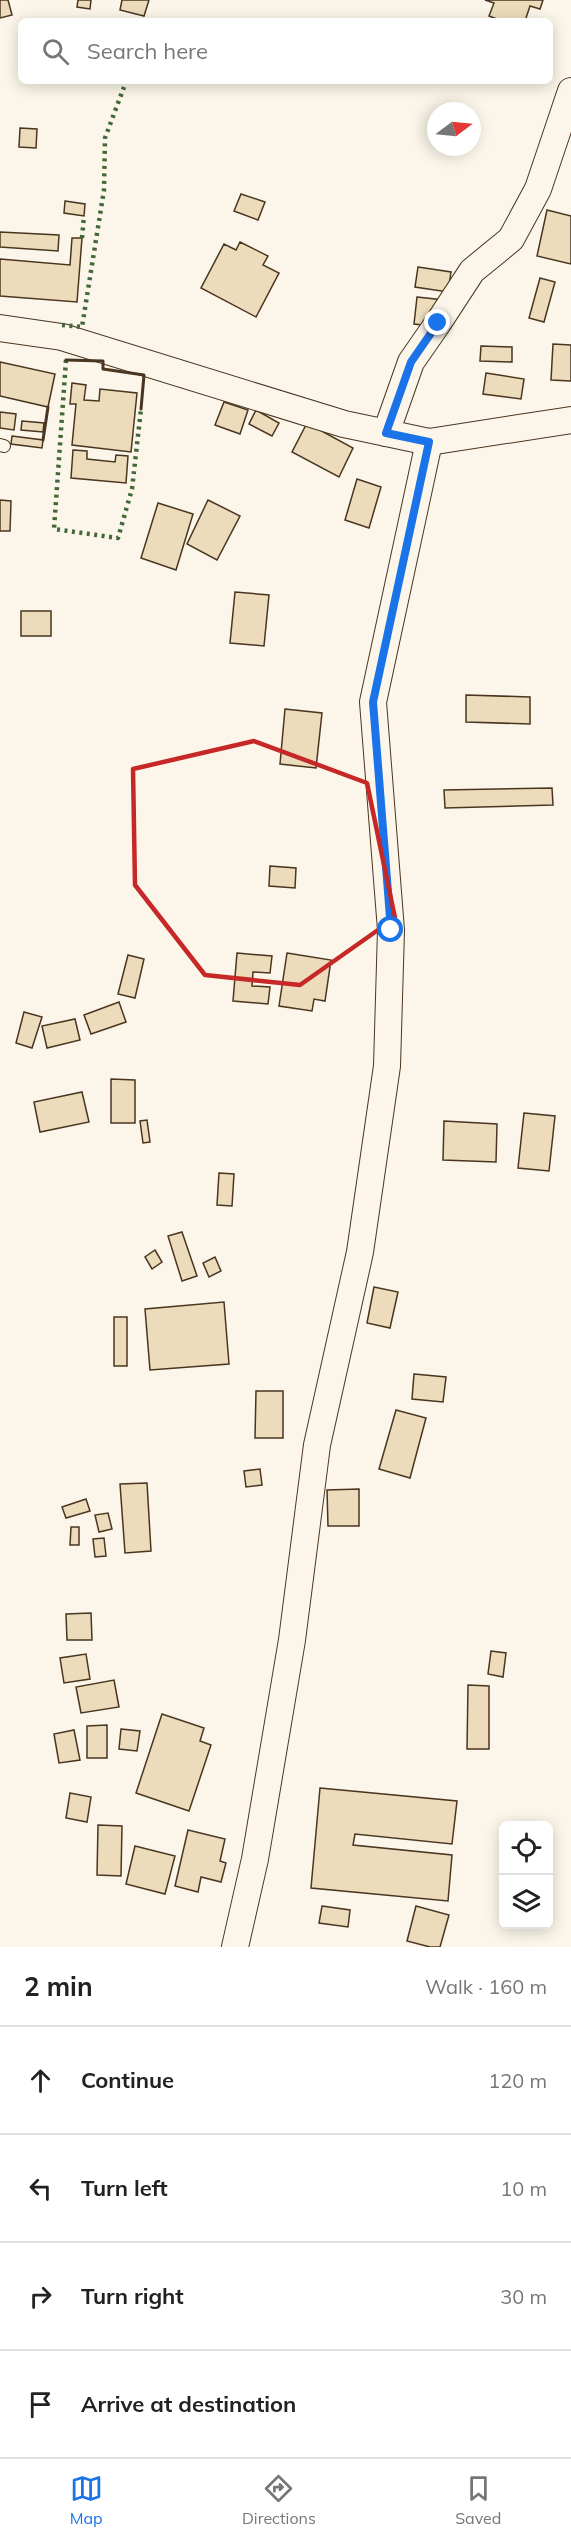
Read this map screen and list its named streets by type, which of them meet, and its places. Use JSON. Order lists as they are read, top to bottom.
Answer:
{
  "north": "right",
  "page": {
    "search": "Search here",
    "heading": ["2 min", "Walk · 160 m"],
    "list": [
      ["Continue", "120 m"],
      ["Turn left", "10 m"],
      ["Turn right", "30 m"],
      "Arrive at destination"
    ],
    "nav": ["Map", "Directions", "Saved"]
  }
}
